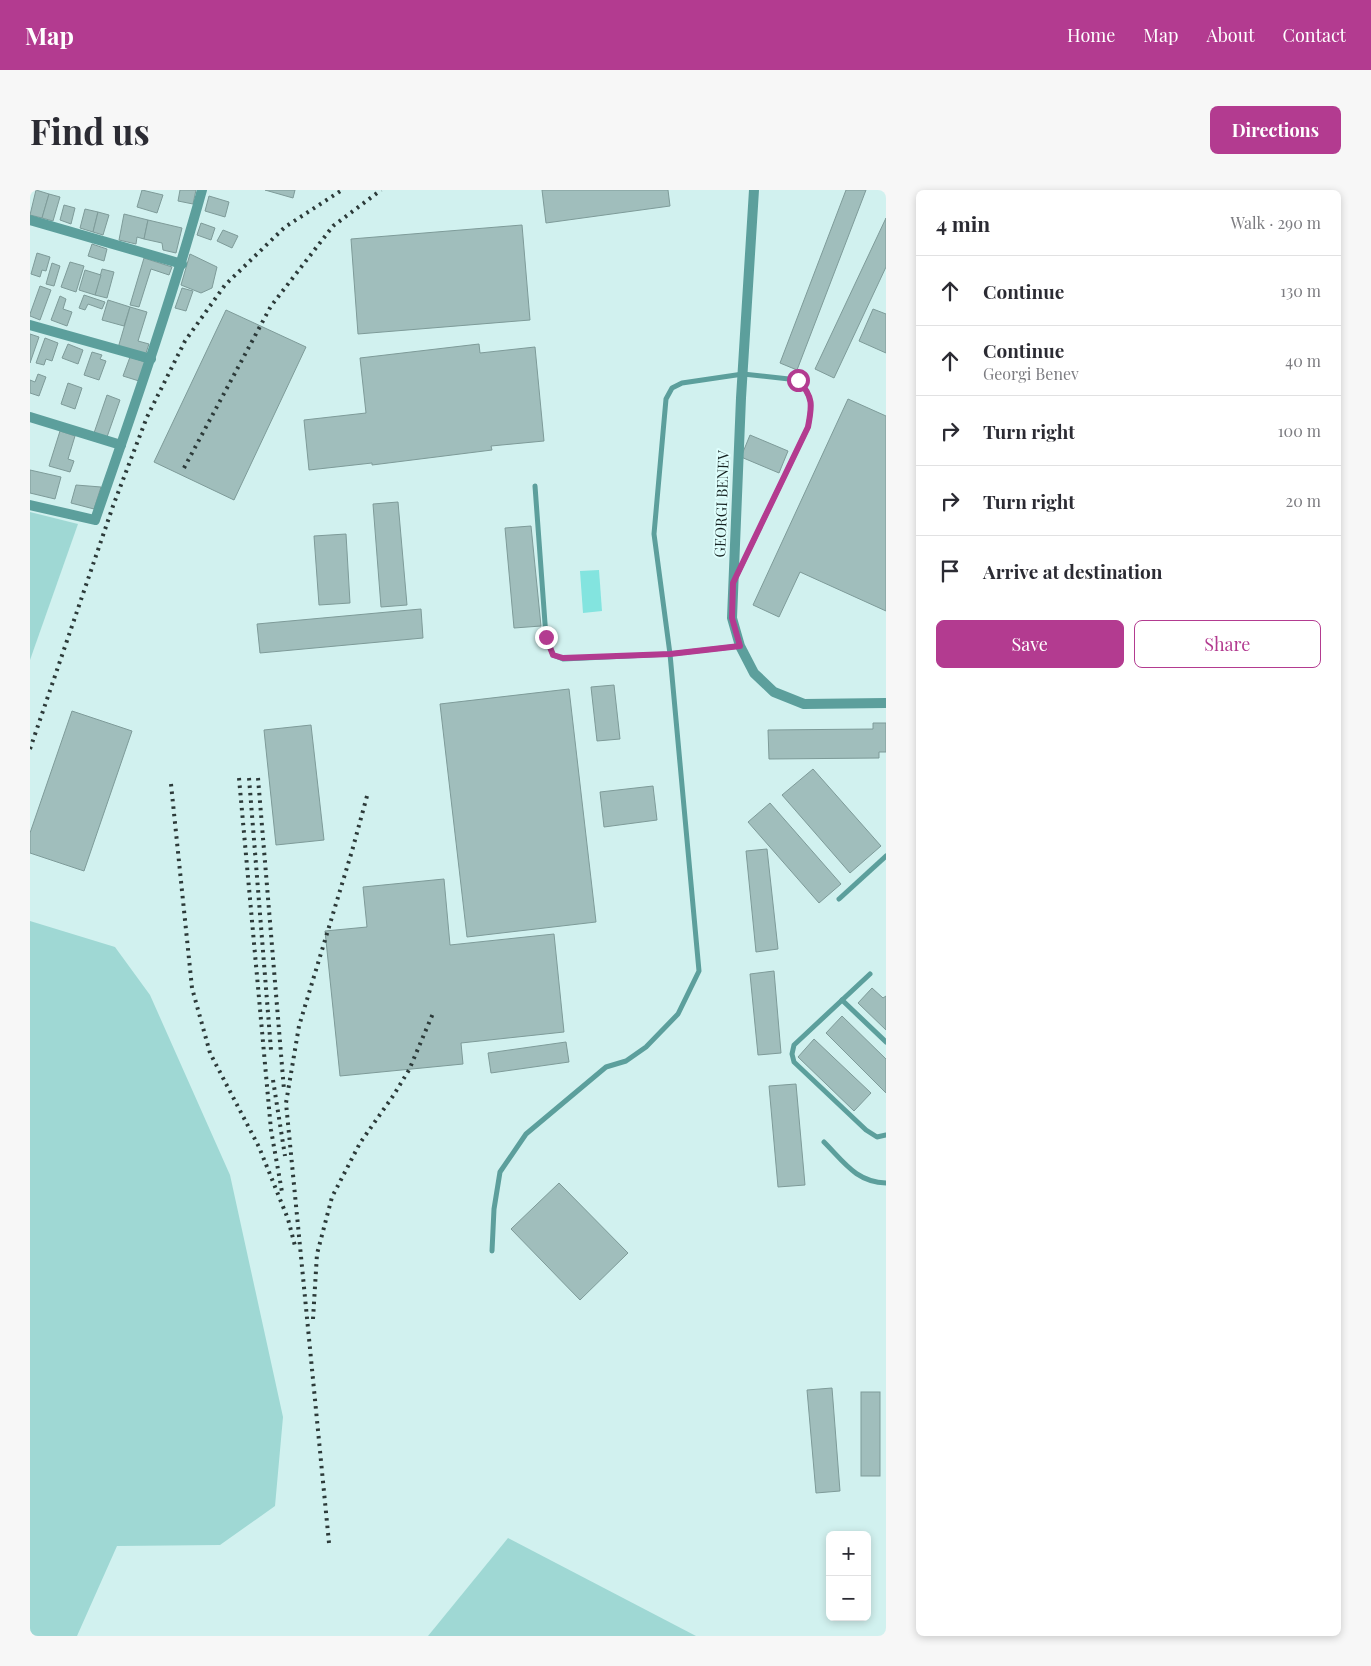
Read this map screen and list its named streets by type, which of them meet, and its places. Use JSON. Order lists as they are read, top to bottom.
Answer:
{
  "streets": {
    "street": ["GEORGI BENEV"]
  },
  "page": {
    "header": "Map",
    "nav": [
      "Home",
      "Map",
      "About",
      "Contact"
    ],
    "buttons": [
      "Directions",
      ["Save", "Share"]
    ],
    "title": "Find us",
    "heading": ["4 min", "Walk · 290 m"],
    "list": [
      ["Continue", "130 m"],
      ["Continue", "Georgi Benev", "40 m"],
      ["Turn right", "100 m"],
      ["Turn right", "20 m"],
      "Arrive at destination"
    ],
    "map_buttons": ["+", "−"]
  }
}
